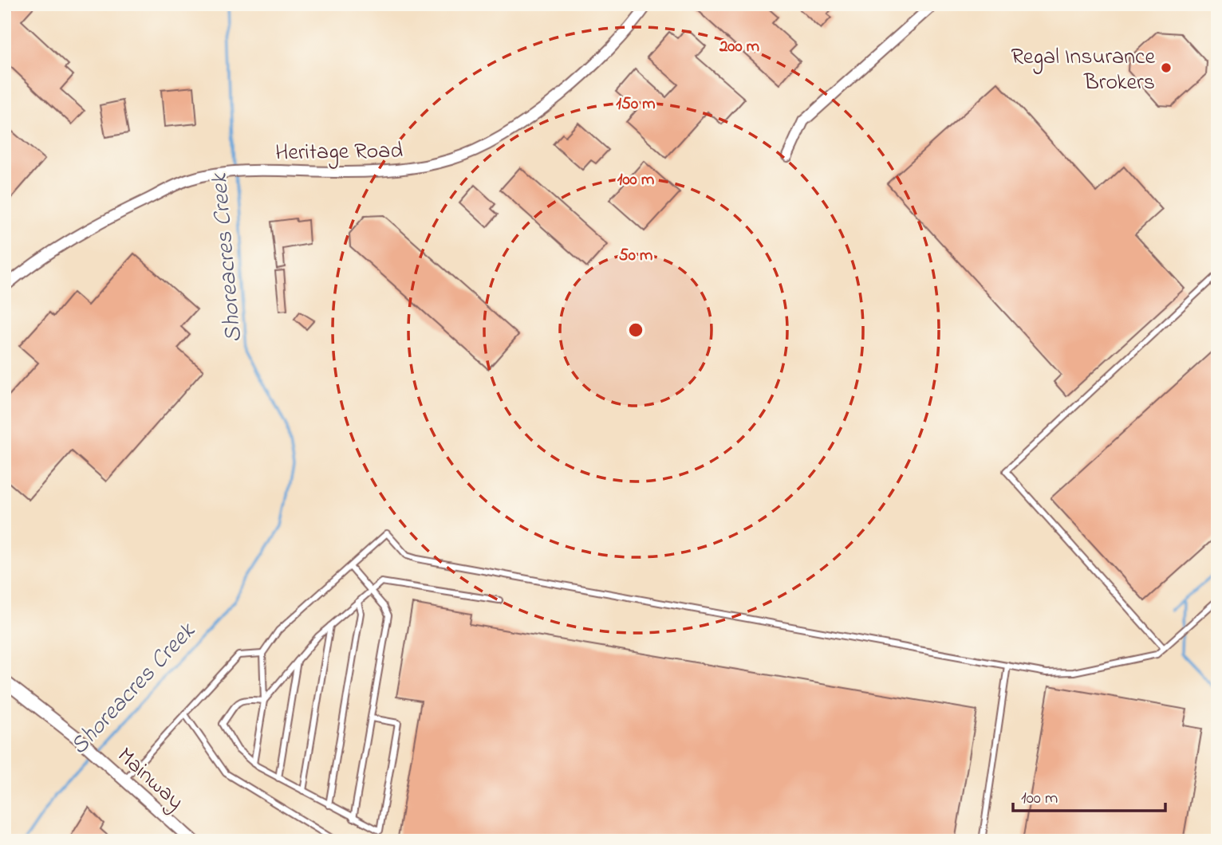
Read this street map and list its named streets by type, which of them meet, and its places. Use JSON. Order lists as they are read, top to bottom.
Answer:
{
  "streets": {
    "street": ["Heritage Road", "Mainway"]
  },
  "water": ["Shoreacres Creek"],
  "places": ["Regal Insurance Brokers"],
  "scale_bar": "100 m",
  "rings": [
    "200 m",
    "150 m",
    "100 m",
    "50 m"
  ]
}
